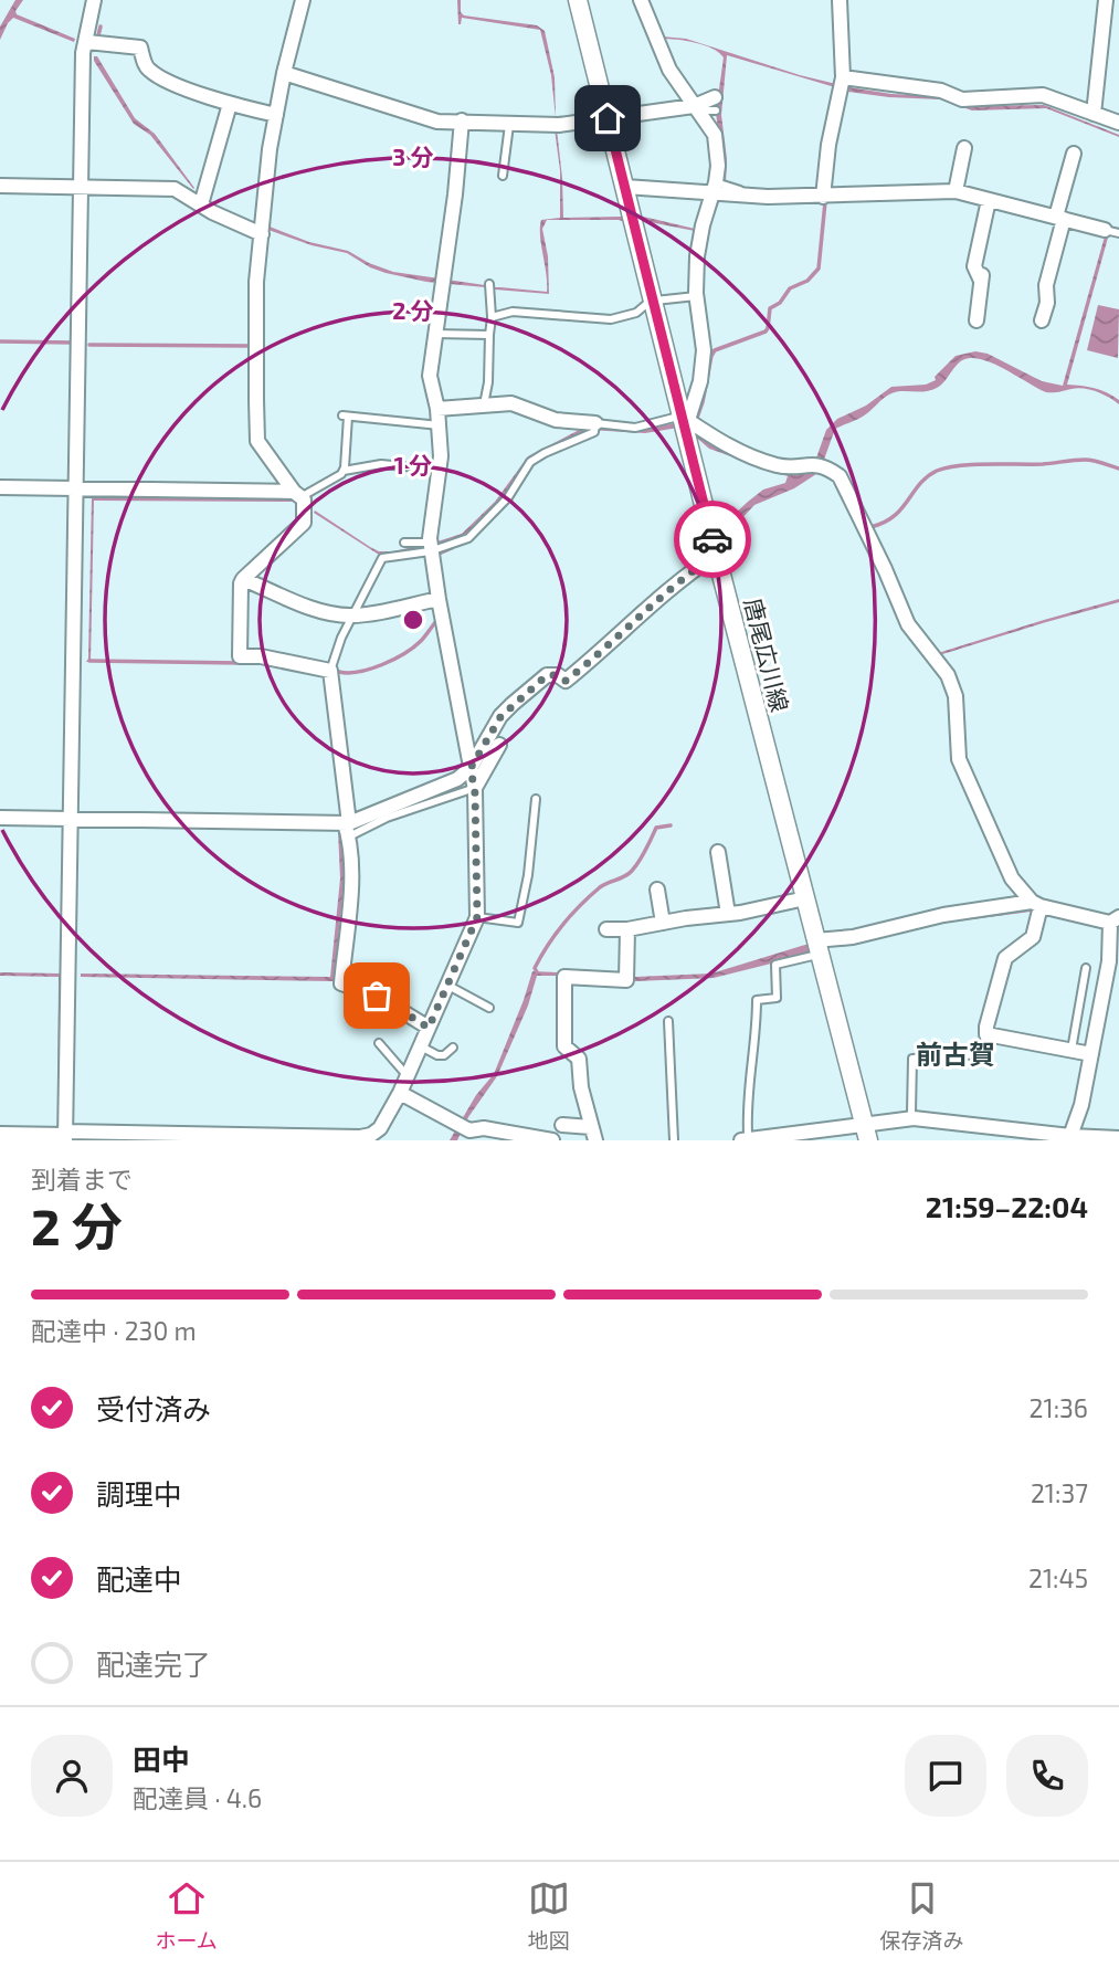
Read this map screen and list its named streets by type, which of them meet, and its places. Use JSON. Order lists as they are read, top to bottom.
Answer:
{
  "streets": {
    "main road": ["唐尾広川線"]
  },
  "districts": ["前古賀"],
  "page": {
    "heading": ["2 分", "到着まで", "21:59–22:04"],
    "panel": ["田中", "配達員 · 4.6"],
    "bar": "配達中 · 230 m",
    "list": [
      ["受付済み", "21:36"],
      ["調理中", "21:37"],
      ["配達中", "21:45"],
      "配達完了"
    ],
    "tabs": ["ホーム", "地図", "保存済み"]
  },
  "rings": ["3 分", "2 分", "1 分"]
}
